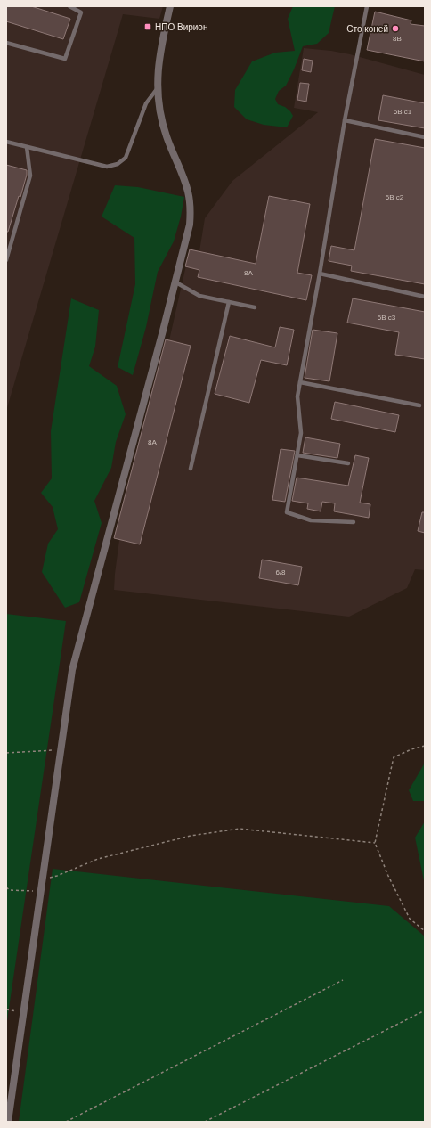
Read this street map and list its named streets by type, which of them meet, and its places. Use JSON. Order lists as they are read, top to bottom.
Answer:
{
  "places": {
    "transit": ["НПО Вирион"],
    "other": ["Сто коней"]
  },
  "house_numbers": [
    "8В",
    "6В с1",
    "6В с2",
    "8А",
    "6В с3",
    "8А",
    "6/8"
  ]
}
